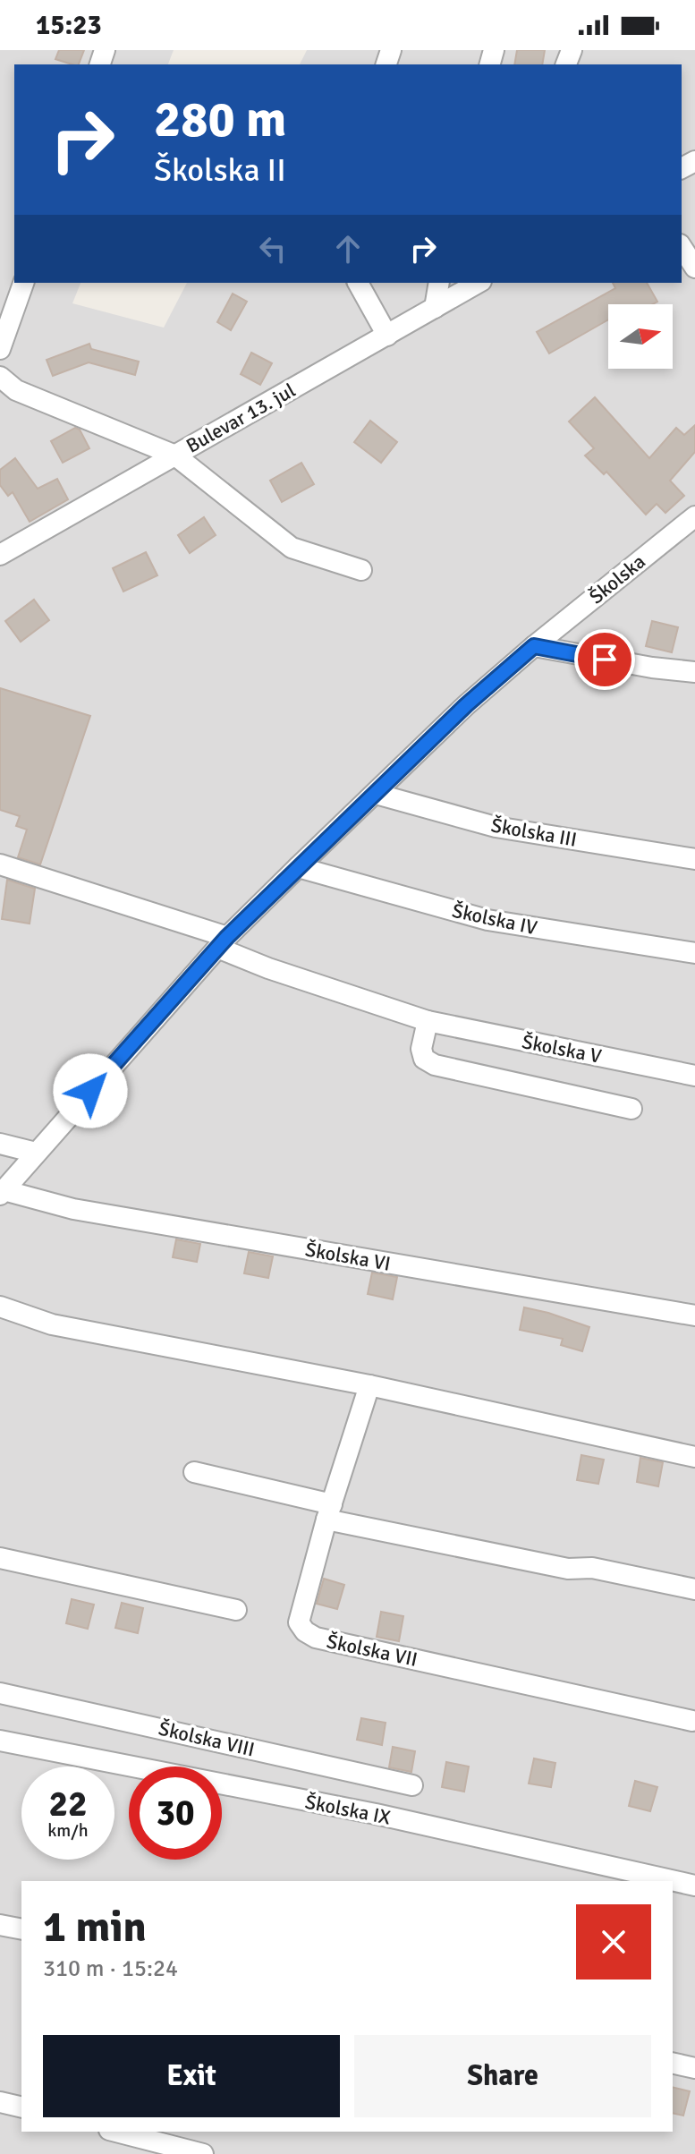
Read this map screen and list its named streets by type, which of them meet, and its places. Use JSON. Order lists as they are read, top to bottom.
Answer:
{
  "streets": {
    "street": [
      "Bulevar 13. jul",
      "Školska",
      "Školska III",
      "Školska IV",
      "Školska V",
      "Školska VI",
      "Školska VII",
      "Školska VIII",
      "Školska IX"
    ]
  },
  "crossings": [
    ["Školska", "Školska III"],
    ["Školska", "Školska IV"],
    ["Školska", "Školska V"],
    ["Školska", "Školska VI"]
  ],
  "north": "right",
  "page": {
    "status": "15:23",
    "turn": ["280 m", "Školska II"],
    "speed": "22 km/h",
    "limit": "30",
    "heading": ["1 min", "310 m · 15:24"],
    "buttons": ["Exit", "Share"]
  }
}
